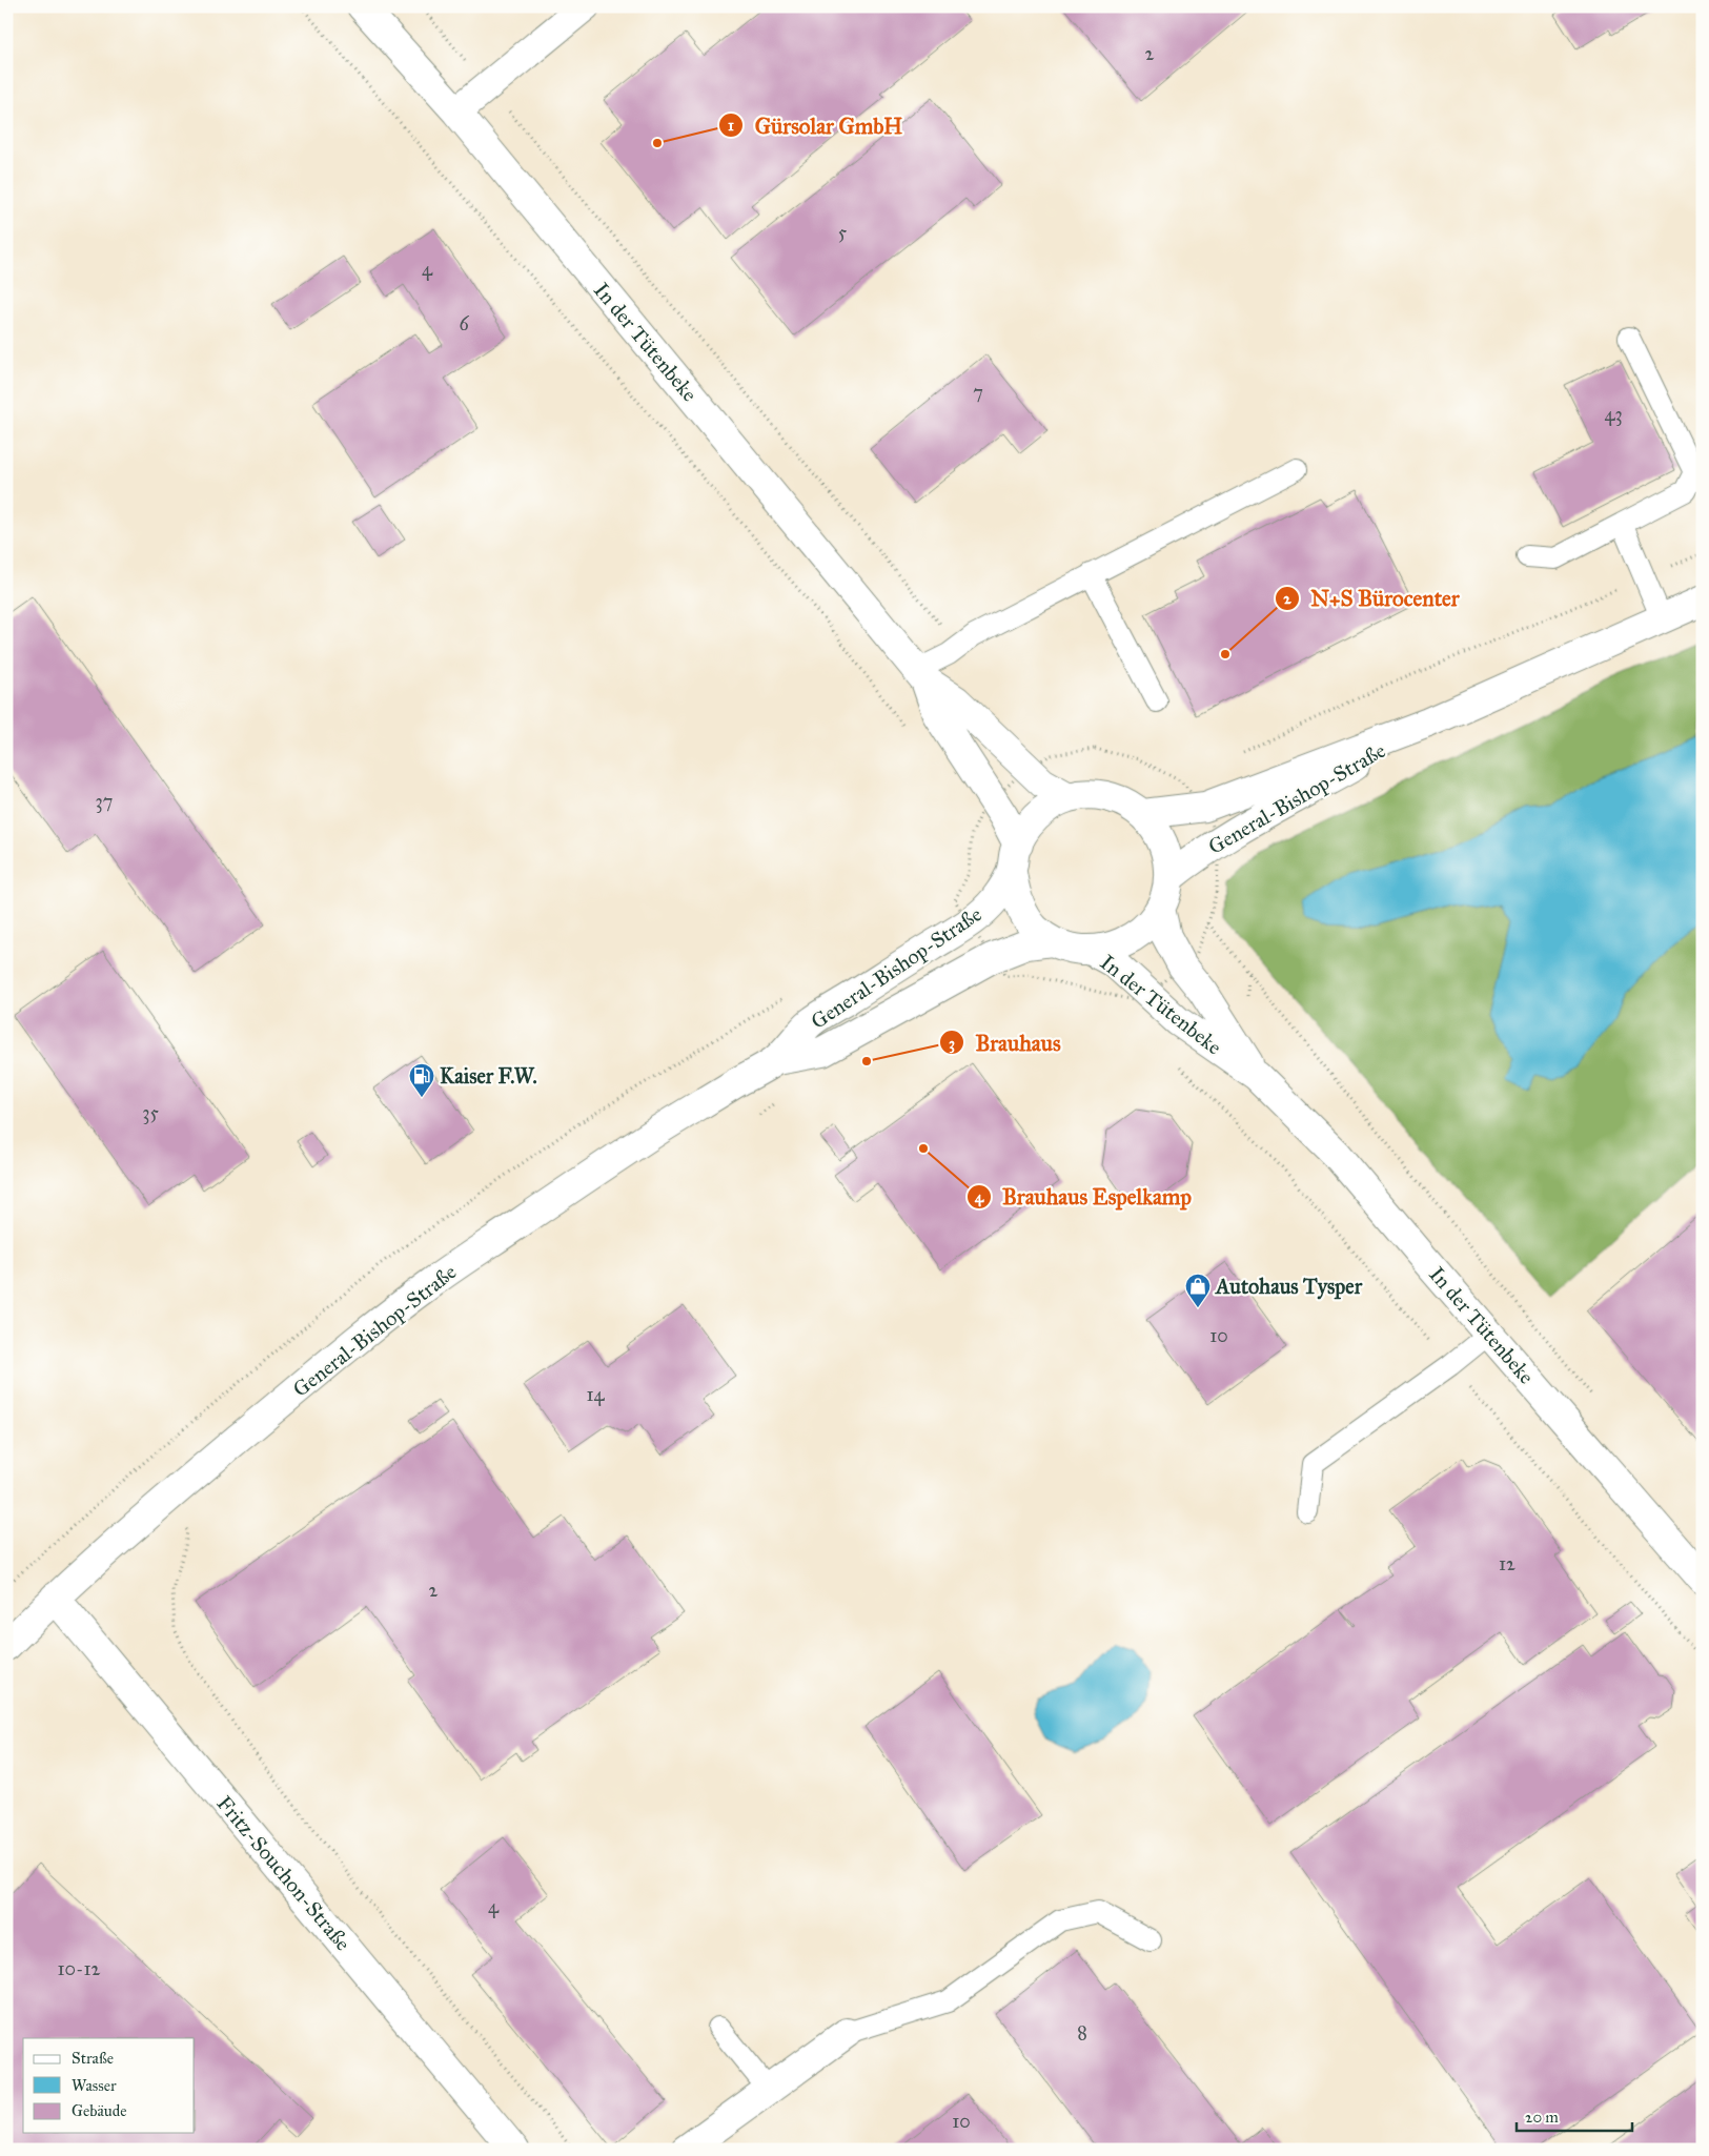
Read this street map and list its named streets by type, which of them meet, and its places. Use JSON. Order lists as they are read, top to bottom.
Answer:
{
  "streets": {
    "street": ["In der Tütenbeke", "General-Bishop-Straße", "Fritz-Souchon-Straße"]
  },
  "crossings": [
    ["In der Tütenbeke", "General-Bishop-Straße"],
    ["General-Bishop-Straße", "Fritz-Souchon-Straße"]
  ],
  "places": {
    "other": [
      "Gürsolar GmbH",
      "N+S Bürocenter",
      "Brauhaus",
      "Brauhaus Espelkamp"
    ],
    "fuel station": ["Kaiser F.W."],
    "shop": ["Autohaus Tysper"]
  },
  "house_numbers": [
    "2",
    "5",
    "4",
    "6",
    "7",
    "43",
    "37",
    "35",
    "10",
    "14",
    "12",
    "2",
    "4",
    "10-12",
    "8",
    "10"
  ],
  "legend": ["Straße", "Wasser", "Gebäude"],
  "scale_bar": "20 m"
}
